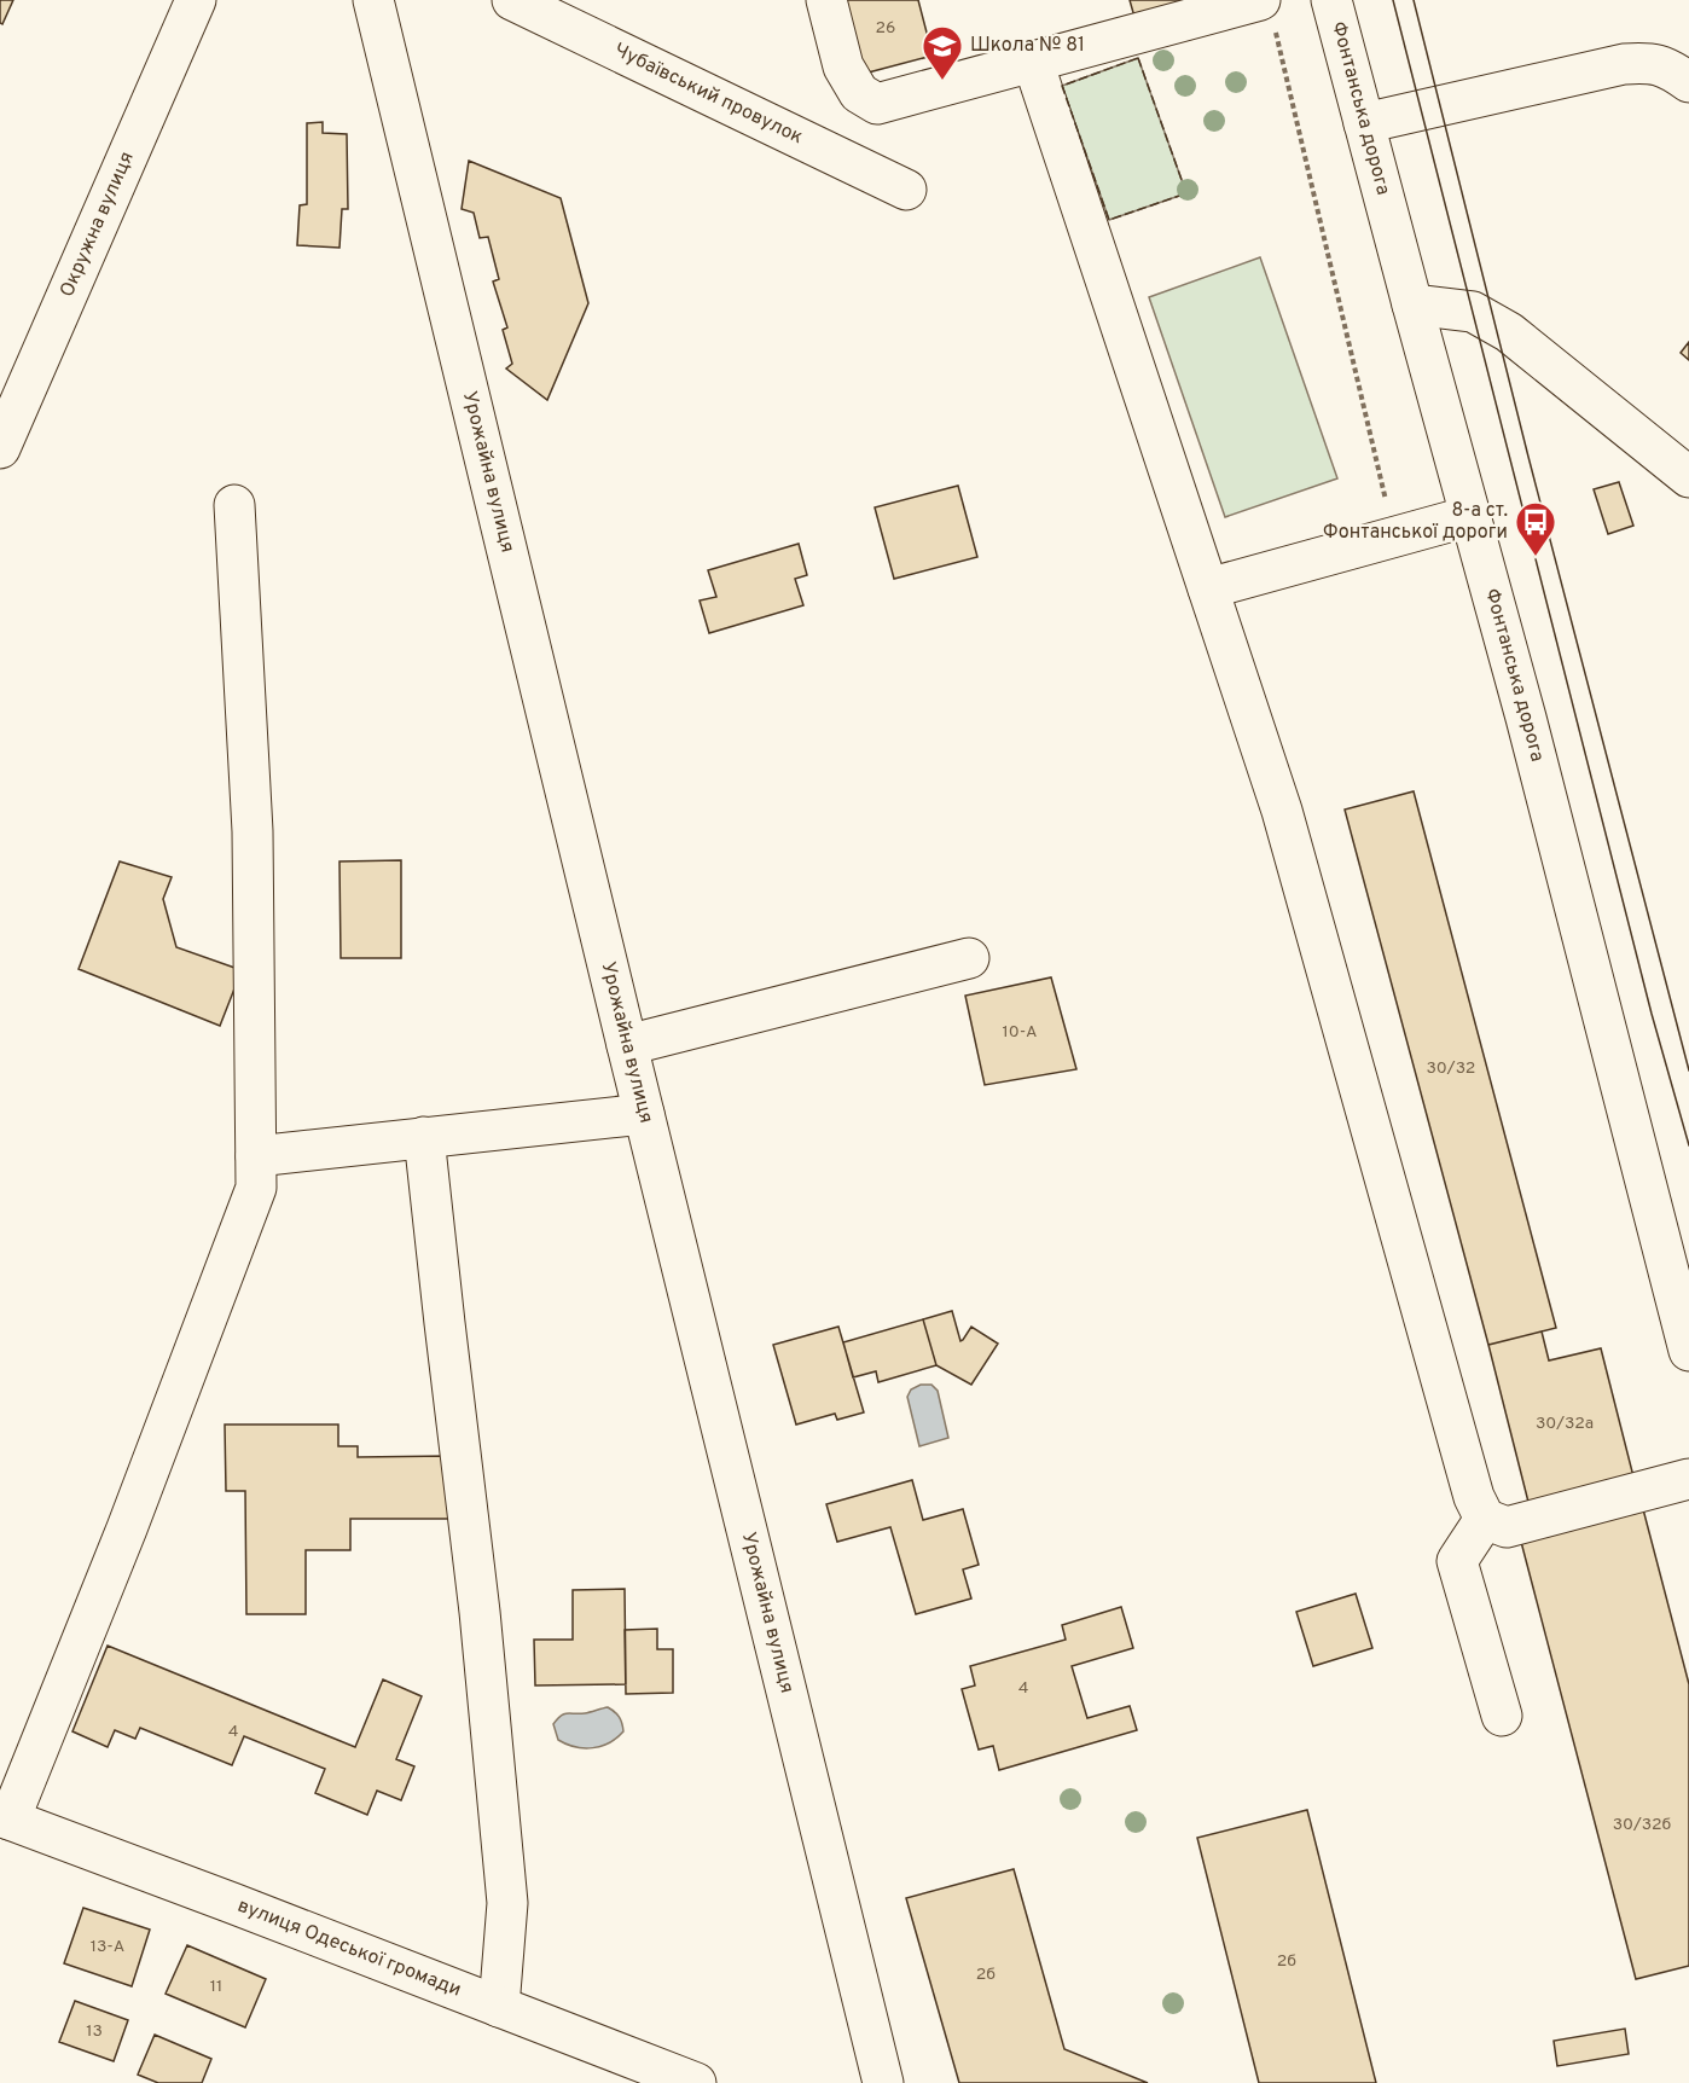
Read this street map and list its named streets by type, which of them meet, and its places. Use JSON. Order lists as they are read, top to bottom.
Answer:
{
  "streets": {
    "street": [
      "Чубаївський провулок",
      "Фонтанська дорога",
      "Окружна вулиця",
      "Урожайна вулиця",
      "вулиця Одеської громади"
    ]
  },
  "places": {
    "school or university": ["Школа № 81"],
    "bus stop": ["8-а ст. Фонтанської дороги"]
  },
  "house_numbers": [
    "26",
    "10-А",
    "30/32",
    "30/32а",
    "4",
    "4",
    "30/32б",
    "13-А",
    "2б",
    "2б",
    "11",
    "13"
  ]
}
